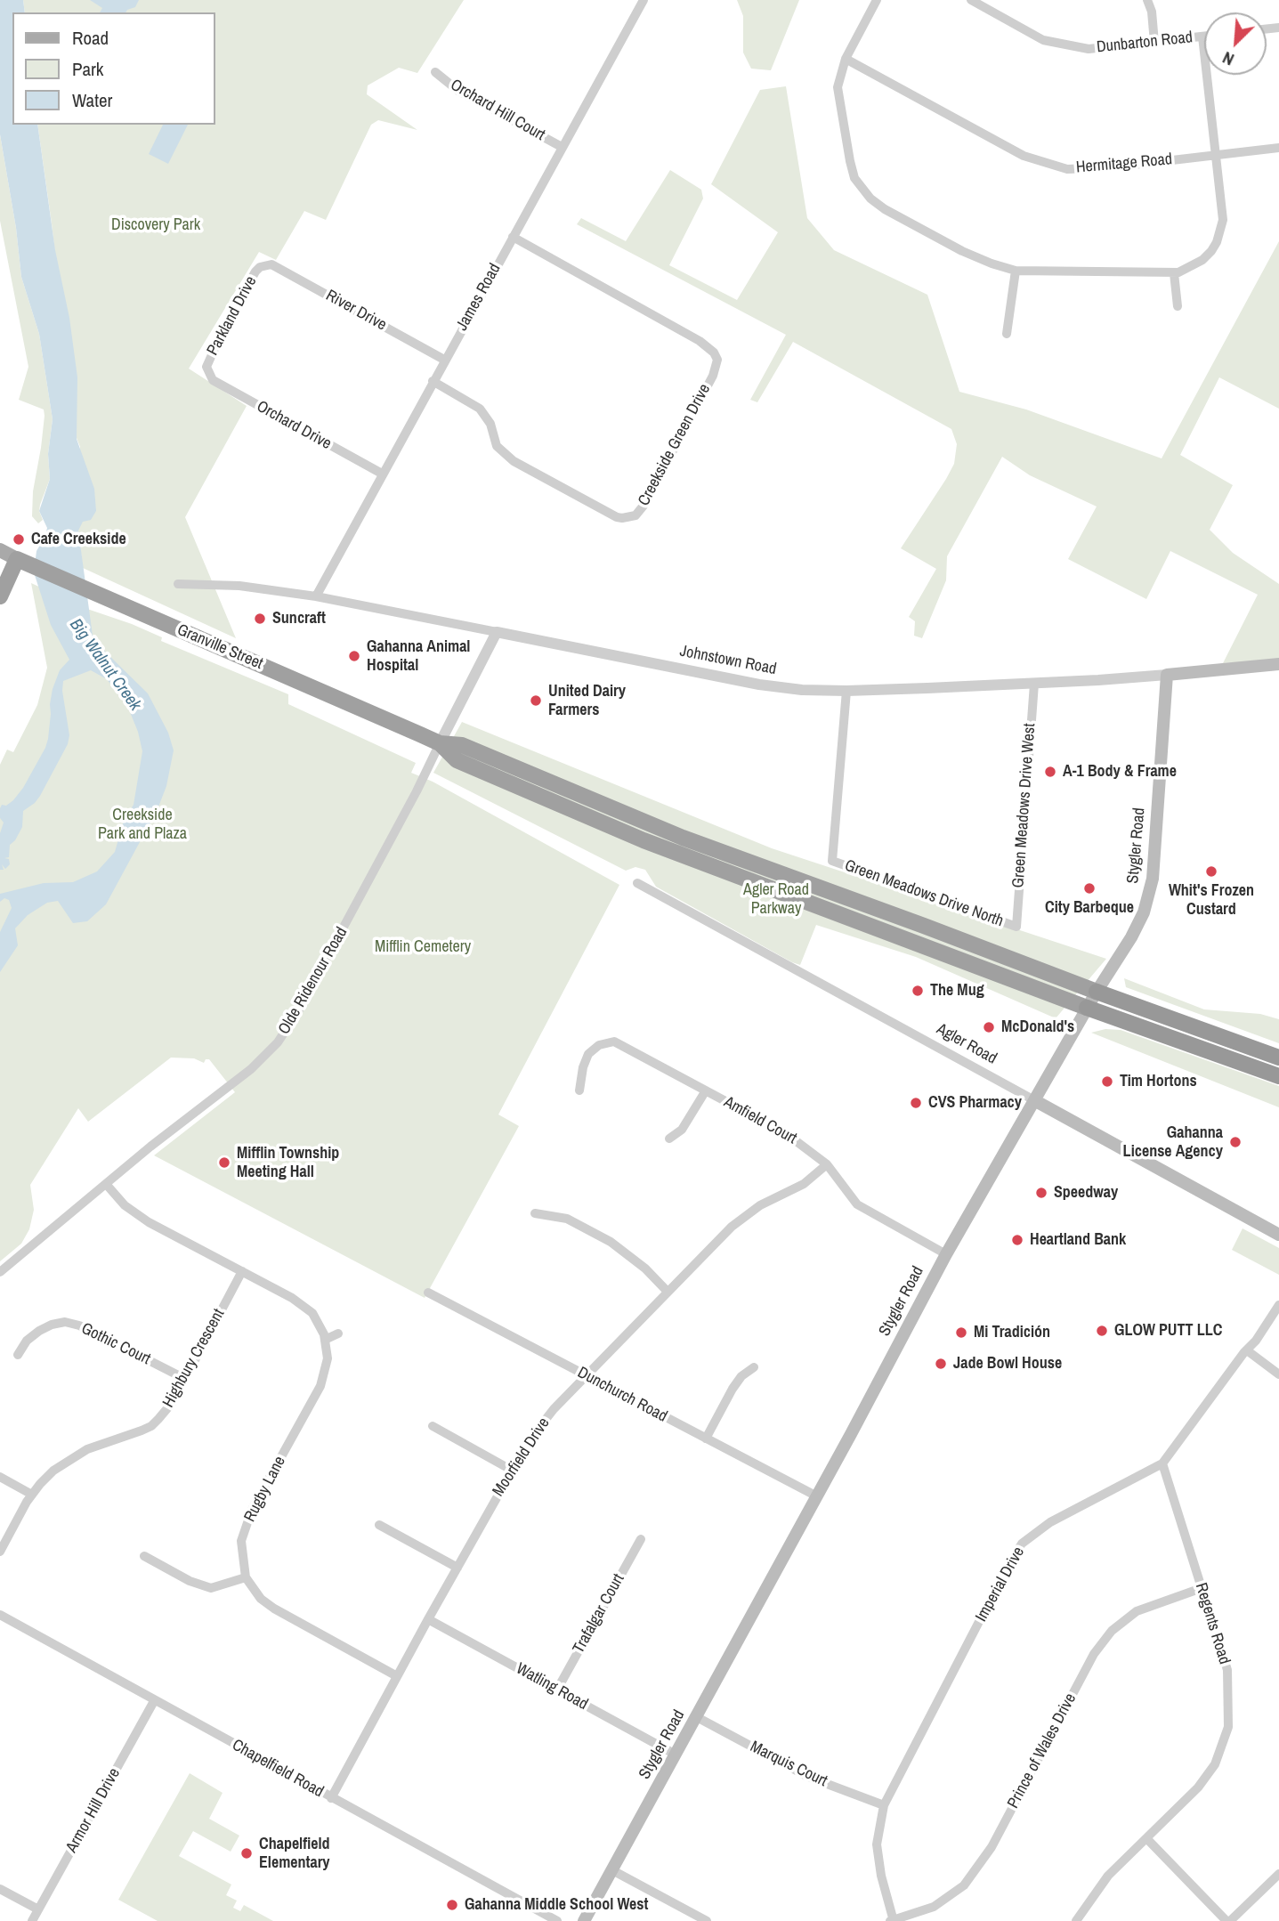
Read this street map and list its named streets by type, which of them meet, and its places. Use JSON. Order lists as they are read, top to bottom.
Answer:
{
  "streets": {
    "highway": ["Granville Street"],
    "main road": ["Johnstown Road", "Stygler Road", "Agler Road"],
    "street": [
      "Dunbarton Road",
      "Orchard Hill Court",
      "Hermitage Road",
      "James Road",
      "River Drive",
      "Parkland Drive",
      "Orchard Drive",
      "Creekside Green Drive",
      "Green Meadows Drive West",
      "Green Meadows Drive North",
      "Olde Ridenour Road",
      "Amfield Court",
      "Gothic Court",
      "Highbury Crescent",
      "Dunchurch Road",
      "Moorfield Drive",
      "Rugby Lane",
      "Imperial Drive",
      "Trafalgar Court",
      "Regents Road",
      "Watling Road",
      "Prince of Wales Drive",
      "Marquis Court",
      "Chapelfield Road",
      "Armor Hill Drive"
    ]
  },
  "crossings": [
    ["Orchard Hill Court", "James Road"],
    ["James Road", "River Drive"],
    ["James Road", "Orchard Drive"],
    ["James Road", "Creekside Green Drive"],
    ["James Road", "Johnstown Road"],
    ["River Drive", "Parkland Drive"],
    ["Parkland Drive", "Orchard Drive"],
    ["Granville Street", "Olde Ridenour Road"],
    ["Johnstown Road", "Green Meadows Drive West"],
    ["Johnstown Road", "Stygler Road"],
    ["Johnstown Road", "Green Meadows Drive North"],
    ["Johnstown Road", "Olde Ridenour Road"],
    ["Green Meadows Drive West", "Green Meadows Drive North"],
    ["Stygler Road", "Agler Road"],
    ["Stygler Road", "Amfield Court"],
    ["Stygler Road", "Dunchurch Road"],
    ["Stygler Road", "Watling Road"],
    ["Stygler Road", "Marquis Court"],
    ["Olde Ridenour Road", "Rugby Lane"],
    ["Amfield Court", "Moorfield Drive"],
    ["Gothic Court", "Highbury Crescent"],
    ["Highbury Crescent", "Rugby Lane"],
    ["Dunchurch Road", "Moorfield Drive"],
    ["Moorfield Drive", "Watling Road"],
    ["Moorfield Drive", "Chapelfield Road"],
    ["Imperial Drive", "Regents Road"],
    ["Imperial Drive", "Prince of Wales Drive"],
    ["Imperial Drive", "Marquis Court"],
    ["Trafalgar Court", "Watling Road"],
    ["Regents Road", "Prince of Wales Drive"],
    ["Chapelfield Road", "Armor Hill Drive"]
  ],
  "water": ["Big Walnut Creek"],
  "parks": [
    "Discovery Park",
    "Creekside Park and Plaza",
    "Agler Road Parkway",
    "Mifflin Cemetery"
  ],
  "places": [
    "Cafe Creekside",
    "Suncraft",
    "Gahanna Animal Hospital",
    "United Dairy Farmers",
    "A-1 Body & Frame",
    "Whit's Frozen Custard",
    "City Barbeque",
    "The Mug",
    "McDonald's",
    "Tim Hortons",
    "CVS Pharmacy",
    "Gahanna License Agency",
    "Mifflin Township Meeting Hall",
    "Speedway",
    "Heartland Bank",
    "GLOW PUTT LLC",
    "Mi Tradición",
    "Jade Bowl House",
    "Chapelfield Elementary",
    "Gahanna Middle School West"
  ],
  "legend": ["Road", "Park", "Water"],
  "north": "bottom left"
}
